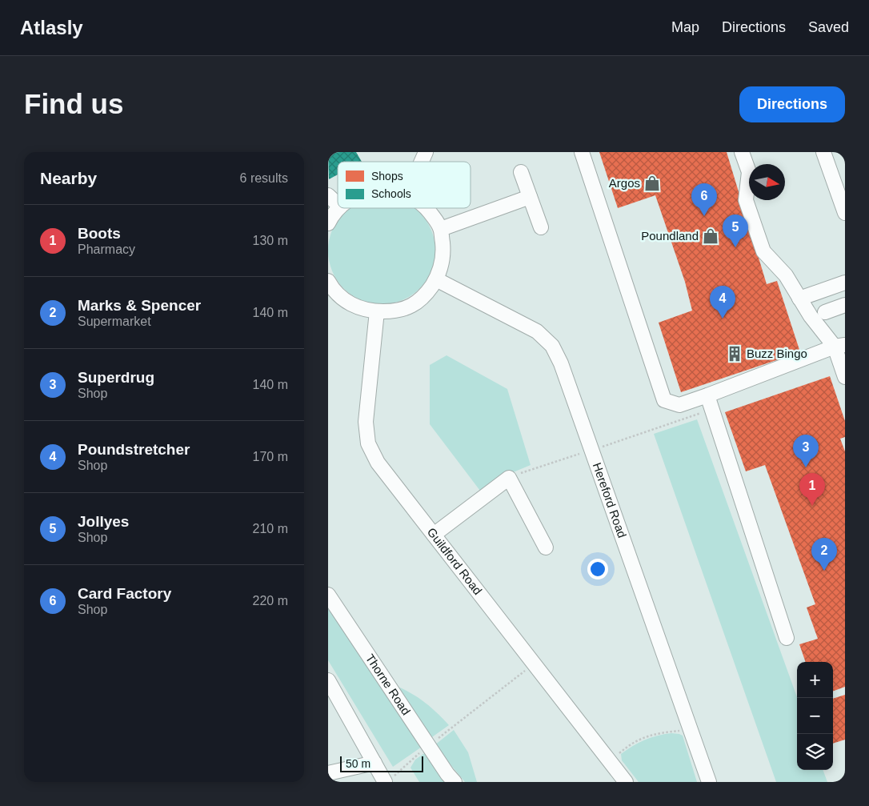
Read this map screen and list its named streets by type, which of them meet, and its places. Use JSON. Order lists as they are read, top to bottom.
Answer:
{
  "streets": {
    "street": ["Hereford Road", "Guildford Road", "Thorne Road"]
  },
  "places": {
    "shop": ["Argos", "Poundland"],
    "building": ["Buzz Bingo"]
  },
  "legend": ["Shops", "Schools"],
  "scale_bar": "50 m",
  "north": "right",
  "page": {
    "header": "Atlasly",
    "nav": ["Map", "Directions", "Saved"],
    "buttons": "Directions",
    "title": "Find us",
    "heading": ["Nearby", "6 results"],
    "pins": [
      "6",
      "5",
      "4",
      "3",
      "1",
      "2"
    ],
    "list": [
      {
        "mark": "1",
        "name": "Boots",
        "note": "Pharmacy",
        "value": "130 m"
      },
      {
        "mark": "2",
        "name": "Marks & Spencer",
        "note": "Supermarket",
        "value": "140 m"
      },
      {
        "mark": "3",
        "name": "Superdrug",
        "note": "Shop",
        "value": "140 m"
      },
      {
        "mark": "4",
        "name": "Poundstretcher",
        "note": "Shop",
        "value": "170 m"
      },
      {
        "mark": "5",
        "name": "Jollyes",
        "note": "Shop",
        "value": "210 m"
      },
      {
        "mark": "6",
        "name": "Card Factory",
        "note": "Shop",
        "value": "220 m"
      }
    ],
    "map_buttons": ["+", "−"],
    "scale": "50 m"
  }
}
